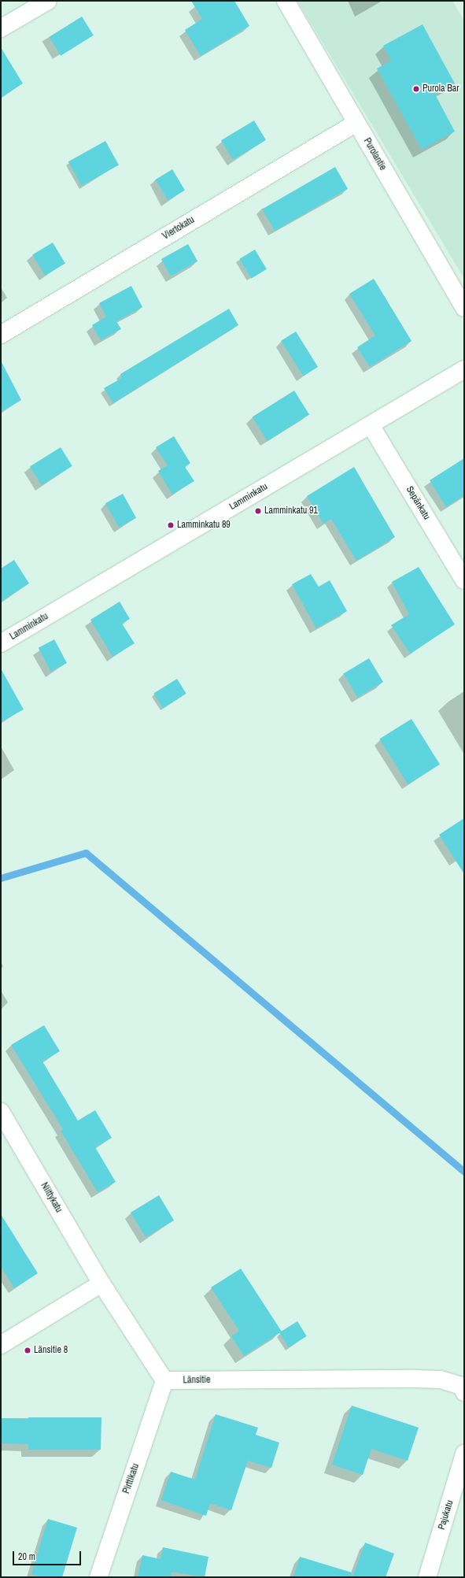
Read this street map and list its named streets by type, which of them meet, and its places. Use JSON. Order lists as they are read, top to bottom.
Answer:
{
  "streets": {
    "street": [
      "Purolantie",
      "Viertokatu",
      "Lamminkatu",
      "Sepänkatu",
      "Niittykatu",
      "Länsitie",
      "Pirttikatu",
      "Pajukatu"
    ]
  },
  "crossings": [
    ["Purolantie", "Viertokatu"],
    ["Lamminkatu", "Sepänkatu"],
    ["Länsitie", "Pirttikatu"]
  ],
  "places": [
    "Purola Bar",
    "Lamminkatu 91",
    "Lamminkatu 89",
    "Länsitie 8"
  ],
  "scale_bar": "20 m"
}
